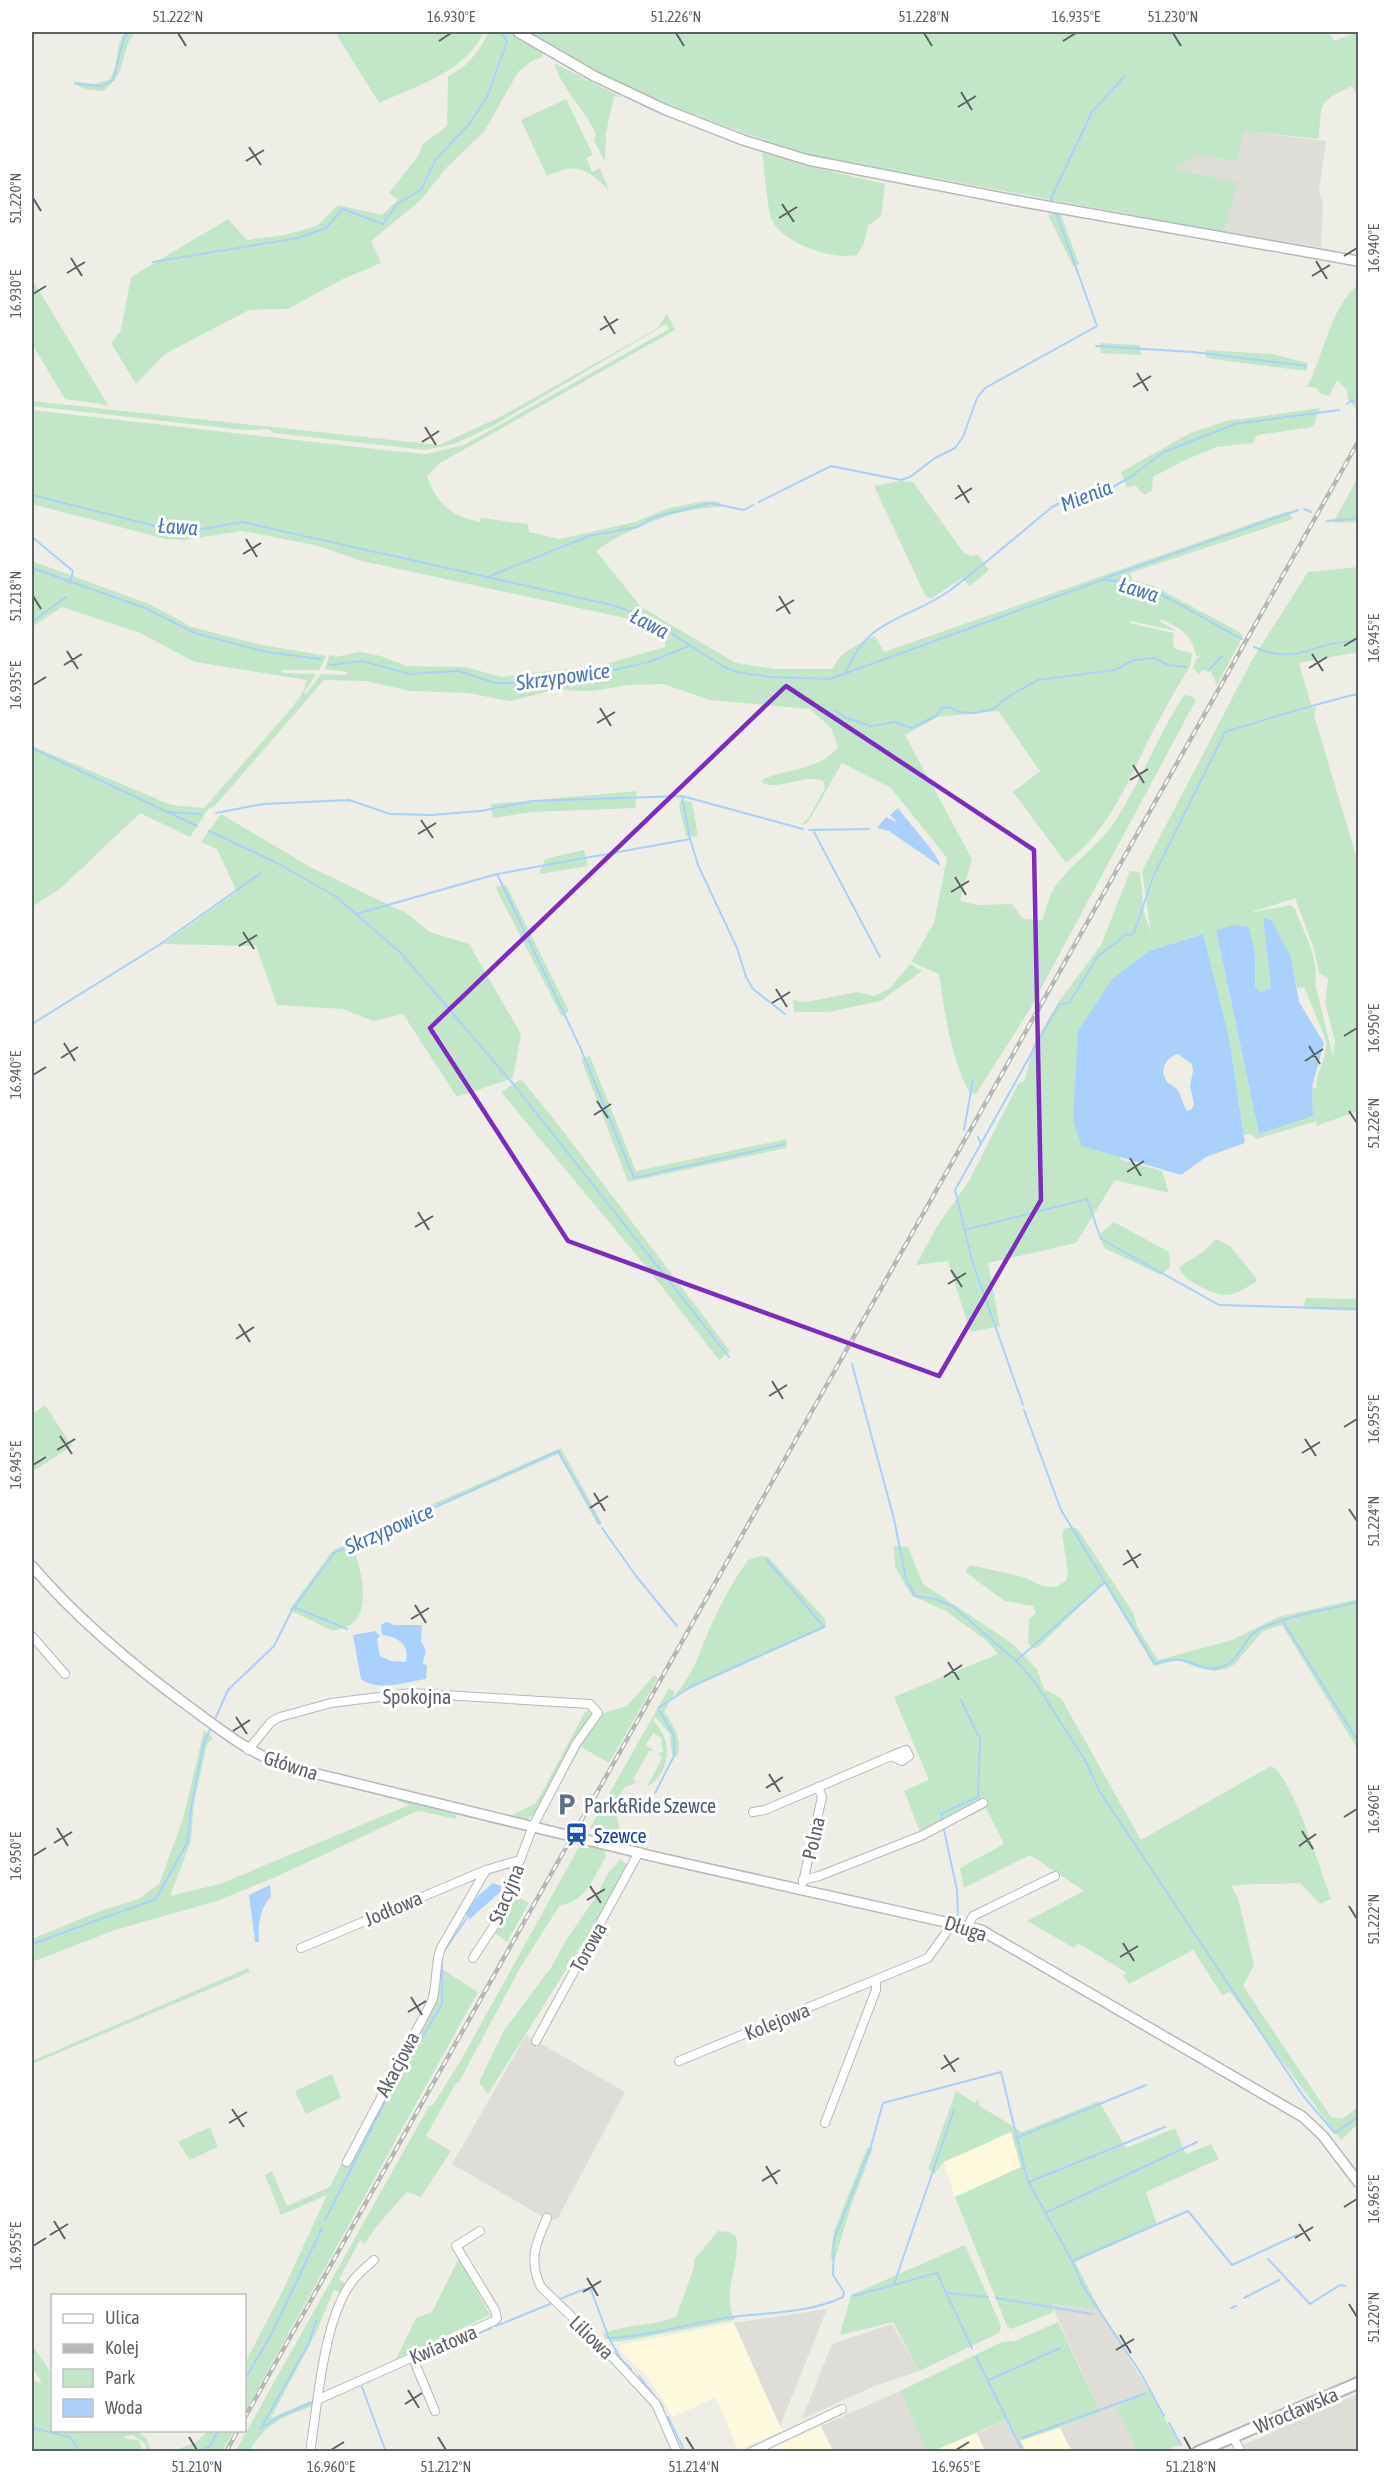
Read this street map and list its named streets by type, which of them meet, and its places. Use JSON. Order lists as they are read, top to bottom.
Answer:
{
  "streets": {
    "main road": ["Wrocławska"],
    "street": [
      "Spokojna",
      "Główna",
      "Polna",
      "Stacyjna",
      "Jodłowa",
      "Długa",
      "Torowa",
      "Kolejowa",
      "Akacjowa",
      "Liliowa",
      "Kwiatowa"
    ]
  },
  "crossings": [
    ["Spokojna", "Główna"],
    ["Spokojna", "Stacyjna"],
    ["Główna", "Długa"],
    ["Polna", "Długa"],
    ["Stacyjna", "Jodłowa"],
    ["Stacyjna", "Długa"],
    ["Jodłowa", "Akacjowa"],
    ["Długa", "Torowa"],
    ["Długa", "Kolejowa"]
  ],
  "water": ["Mienia", "Ława", "Skrzypowice"],
  "places": {
    "parking": ["Park&Ride Szewce"],
    "station": ["Szewce"]
  },
  "legend": [
    "Ulica",
    "Kolej",
    "Park",
    "Woda"
  ],
  "coordinates": [
    "51.222°N",
    "16.930°E",
    "51.226°N",
    "51.228°N",
    "16.935°E",
    "51.230°N",
    "51.220°N",
    "16.940°E",
    "51.218°N",
    "16.945°E",
    "16.950°E",
    "16.955°E",
    "51.224°N",
    "16.960°E",
    "16.965°E",
    "51.210°N",
    "51.212°N",
    "51.214°N"
  ]
}
